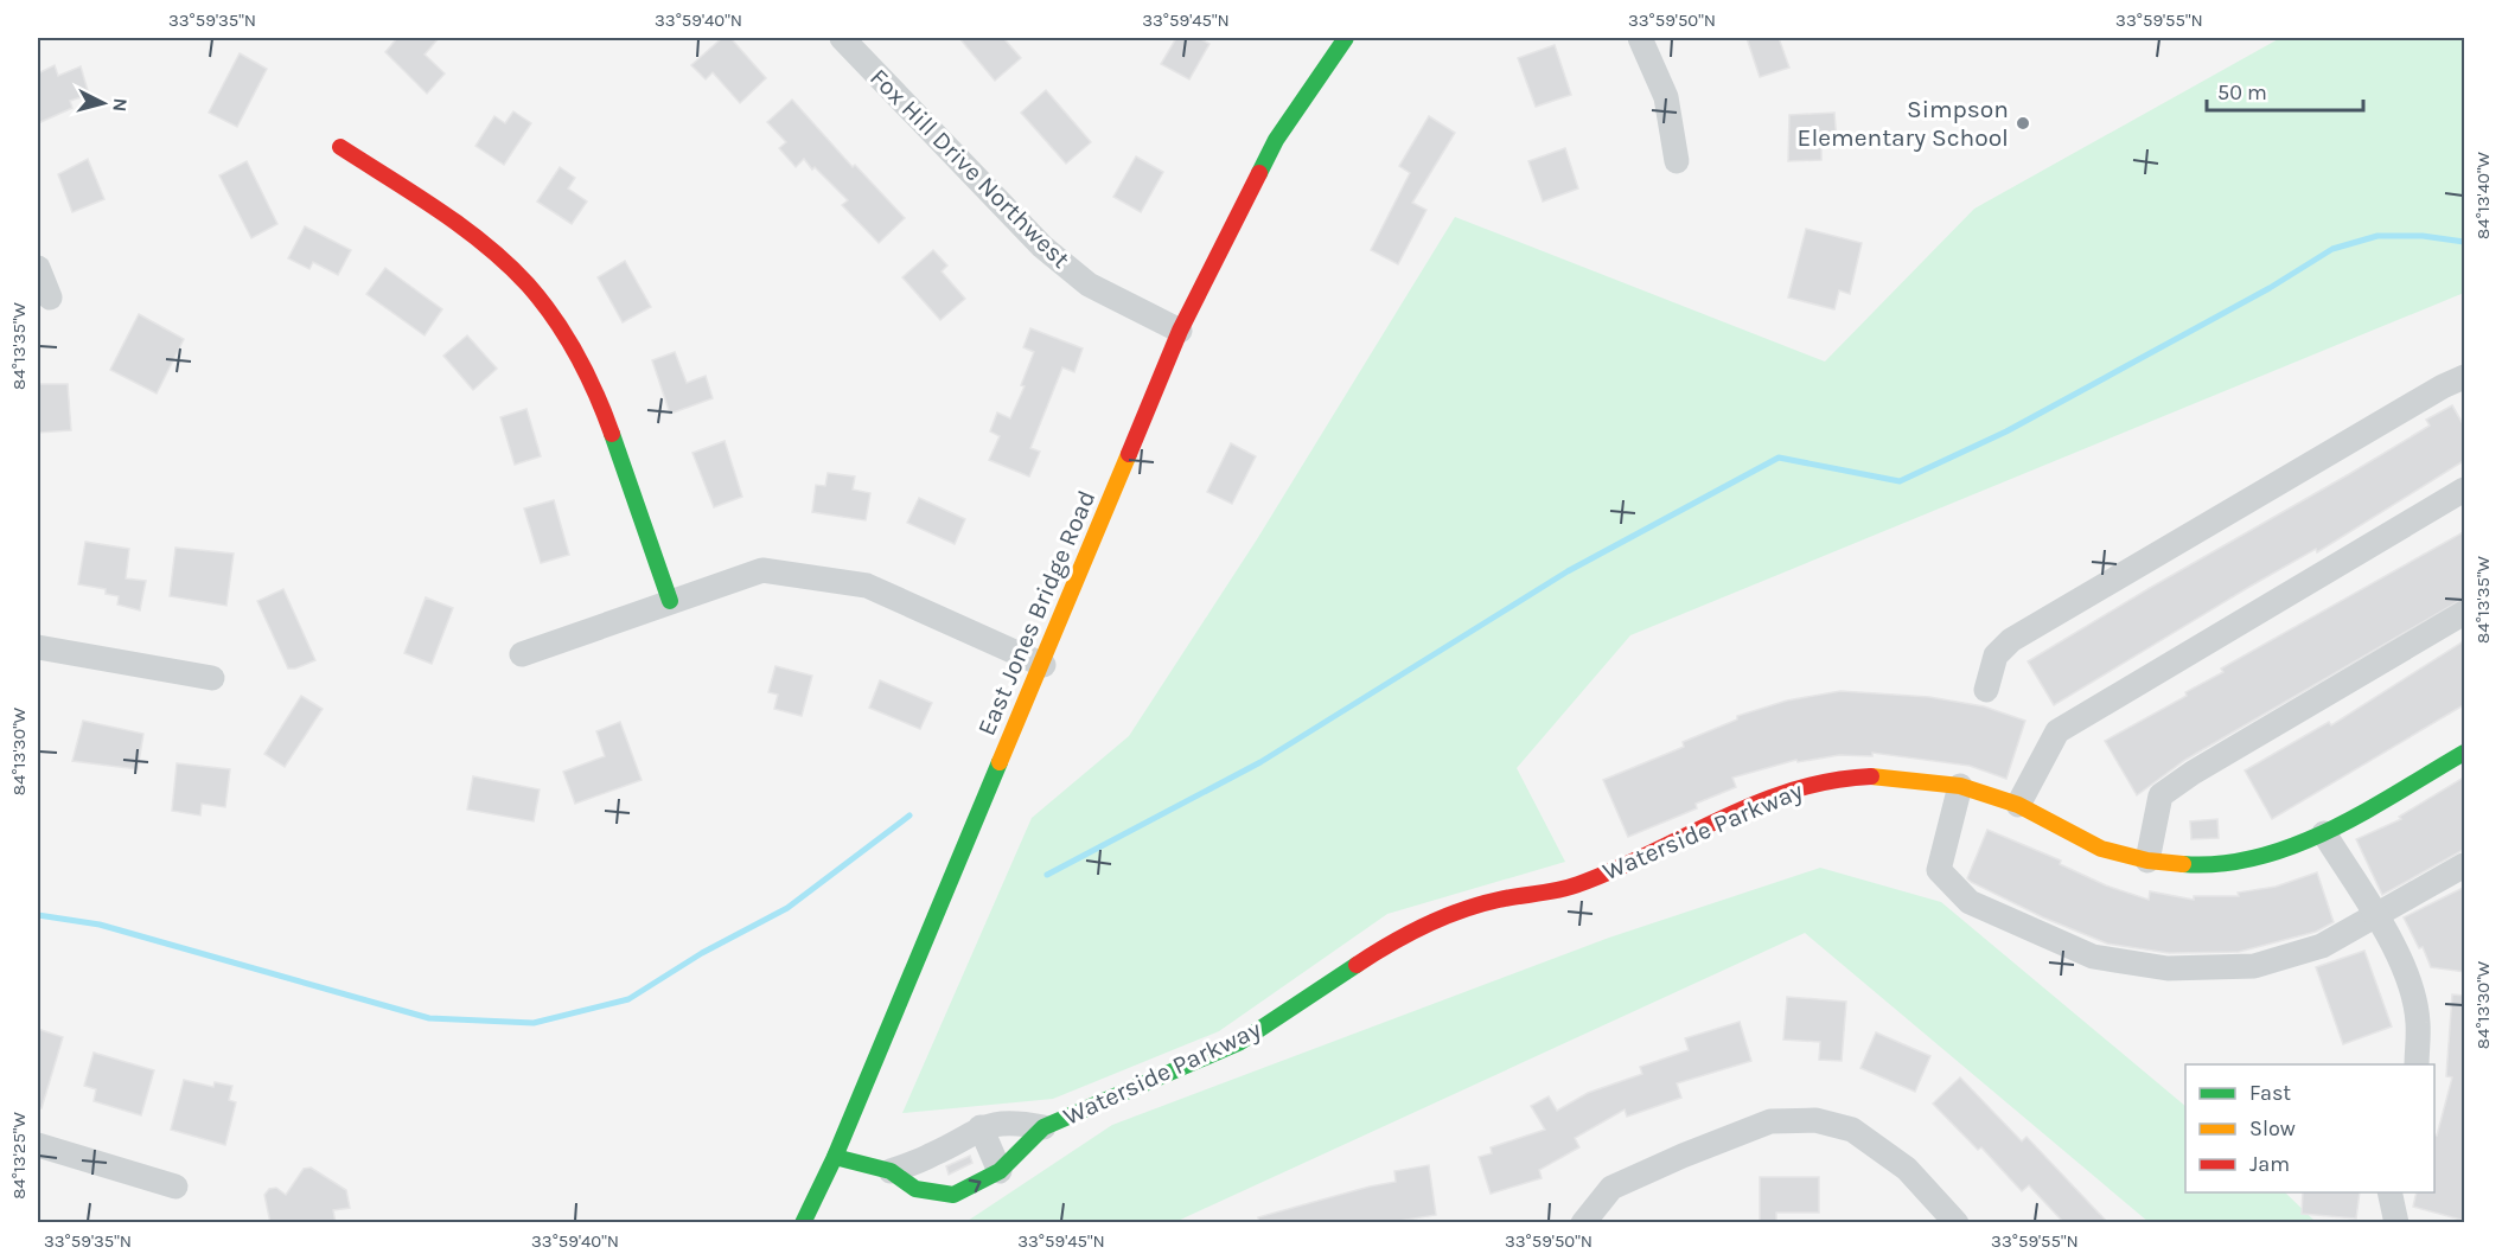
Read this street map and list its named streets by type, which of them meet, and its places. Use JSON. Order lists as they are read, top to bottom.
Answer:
{
  "streets": {
    "street": ["Fox Hill Drive Northwest", "East Jones Bridge Road", "Waterside Parkway"]
  },
  "crossings": [
    ["Fox Hill Drive Northwest", "East Jones Bridge Road"],
    ["East Jones Bridge Road", "Waterside Parkway"]
  ],
  "places": ["Simpson Elementary School"],
  "legend": ["Fast", "Slow", "Jam"],
  "scale_bar": "50 m",
  "north": "right",
  "coordinates": [
    "33°59'35\"N",
    "33°59'40\"N",
    "33°59'45\"N",
    "33°59'50\"N",
    "33°59'55\"N",
    "84°13'40\"W",
    "84°13'35\"W",
    "84°13'30\"W",
    "84°13'25\"W"
  ]
}
